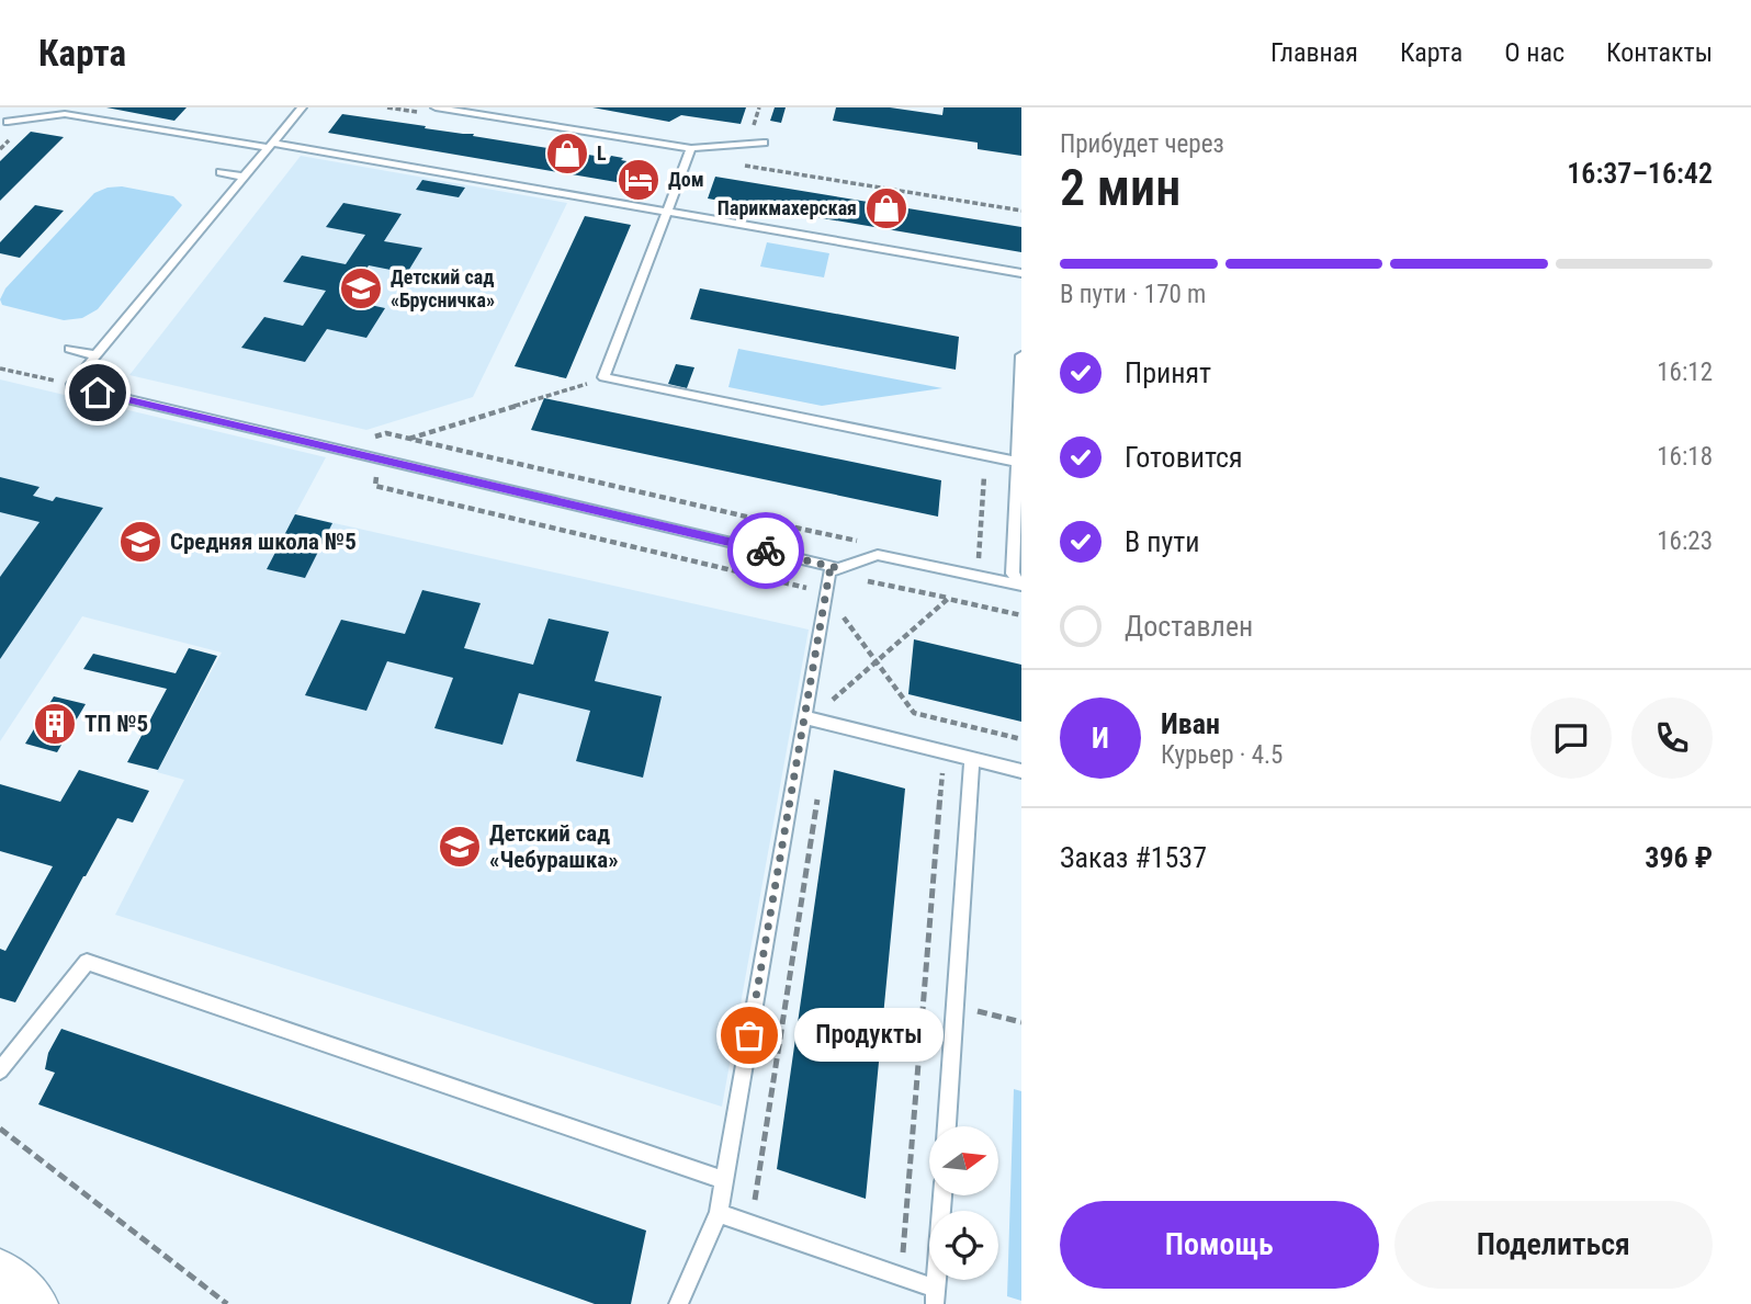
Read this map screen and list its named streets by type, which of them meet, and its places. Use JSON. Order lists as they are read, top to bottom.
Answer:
{
  "places": {
    "shop": ["L", "Парикмахерская"],
    "hotel": ["Дом"],
    "school or university": ["Детский сад «Брусничка»", "Средняя школа №5", "Детский сад «Чебурашка»"],
    "building": ["ТП №5"],
    "other": ["Продукты"]
  },
  "north": "right",
  "page": {
    "header": "Карта",
    "nav": [
      "Главная",
      "Карта",
      "О нас",
      "Контакты"
    ],
    "heading": ["2 мин", "Прибудет через", "16:37–16:42"],
    "panel": [
      "Иван",
      "Курьер · 4.5",
      "Заказ #1537",
      "396 ₽"
    ],
    "bar": "В пути · 170 m",
    "list": [
      ["Принят", "16:12"],
      ["Готовится", "16:18"],
      ["В пути", "16:23"],
      "Доставлен"
    ],
    "round": "И",
    "bubble": "Продукты",
    "buttons": ["Помощь", "Поделиться"]
  }
}
